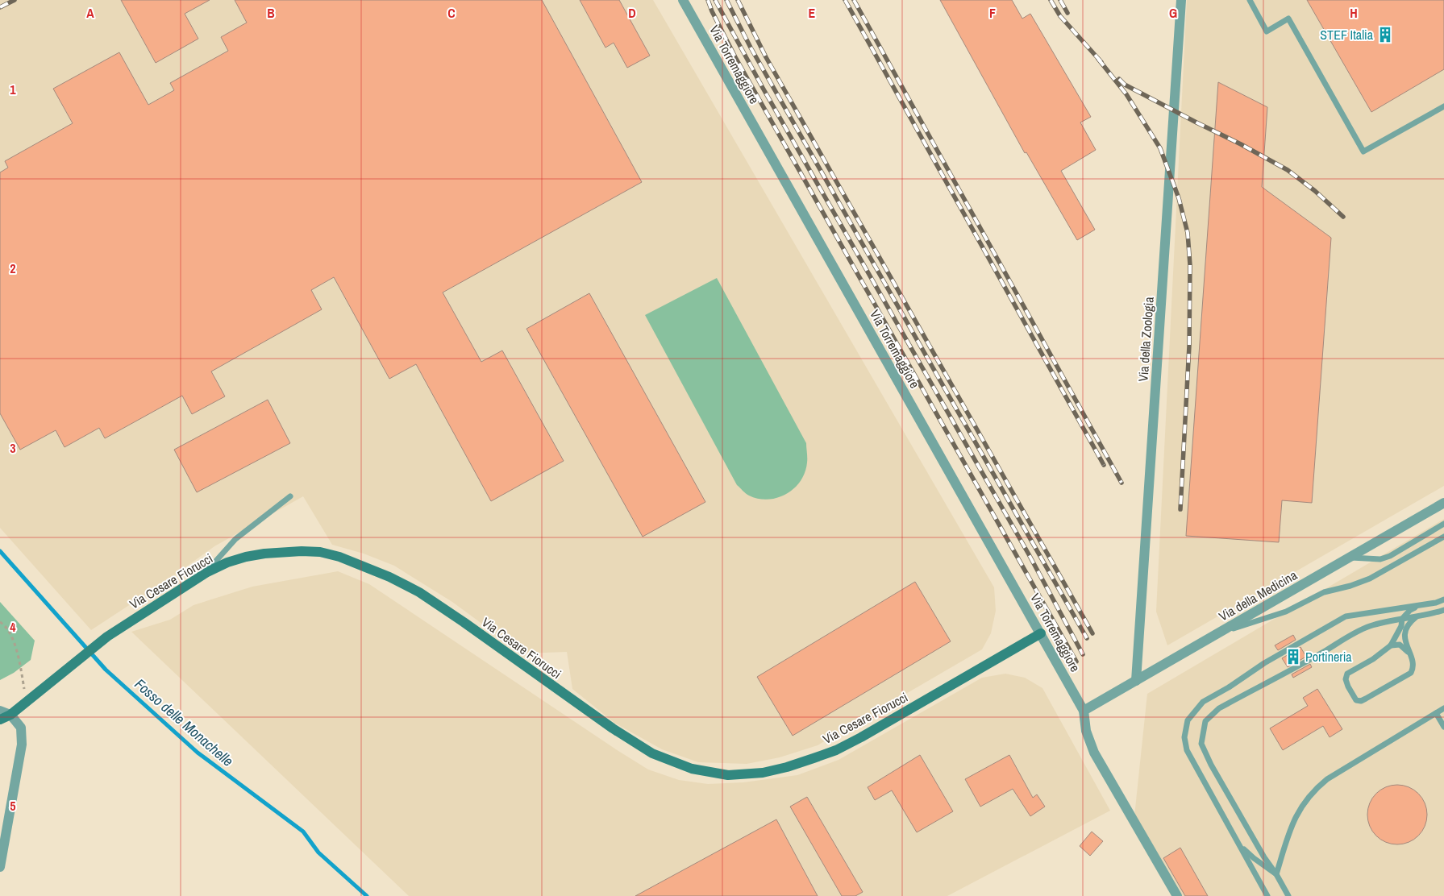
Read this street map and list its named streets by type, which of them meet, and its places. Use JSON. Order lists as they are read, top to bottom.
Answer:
{
  "streets": {
    "street": [
      "Via Torremaggiore",
      "Via della Zoologia",
      "Via Cesare Fiorucci",
      "Via della Medicina"
    ]
  },
  "crossings": [
    ["Via Torremaggiore", "Via Cesare Fiorucci"],
    ["Via Torremaggiore", "Via della Medicina"],
    ["Via della Zoologia", "Via della Medicina"]
  ],
  "water": ["Fosso delle Monachelle"],
  "places": {
    "building": ["STEF Italia", "Portineria"]
  },
  "grid": {
    "columns": [
      "A",
      "B",
      "C",
      "D",
      "E",
      "F",
      "G",
      "H"
    ],
    "rows": [
      "1",
      "2",
      "3",
      "4",
      "5"
    ]
  }
}
